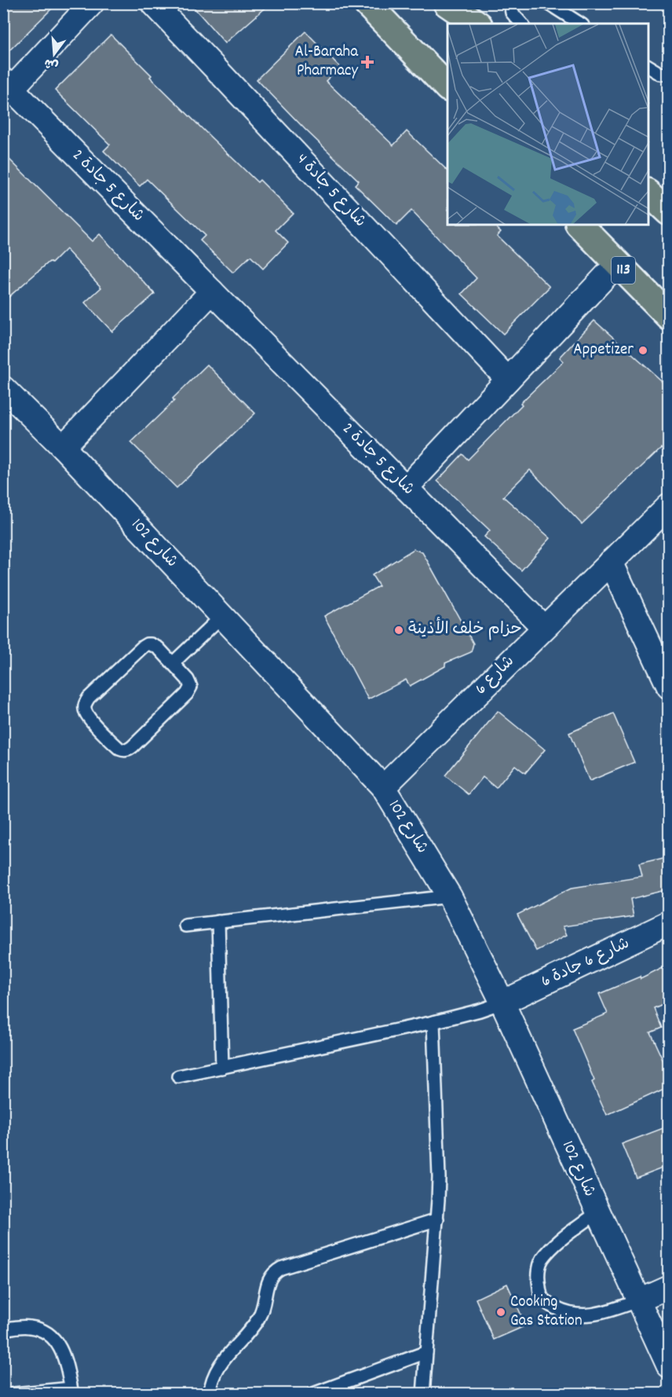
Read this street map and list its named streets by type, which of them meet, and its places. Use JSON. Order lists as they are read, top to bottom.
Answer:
{
  "streets": {
    "main road": ["113"],
    "street": [
      "شارع 5 جادة 2",
      "شارع 5 جادة 4",
      "شارع 102",
      "شارع 6",
      "شارع 6 جادة 6"
    ]
  },
  "crossings": [
    ["شارع 5 جادة 2", "شارع 6"],
    ["شارع 102", "شارع 6"],
    ["شارع 102", "شارع 6 جادة 6"]
  ],
  "places": {
    "health": ["Al-Baraha Pharmacy"],
    "other": ["Appetizer", "حزام خلف الأذينة", "Cooking Gas Station"]
  },
  "north": "bottom"
}
